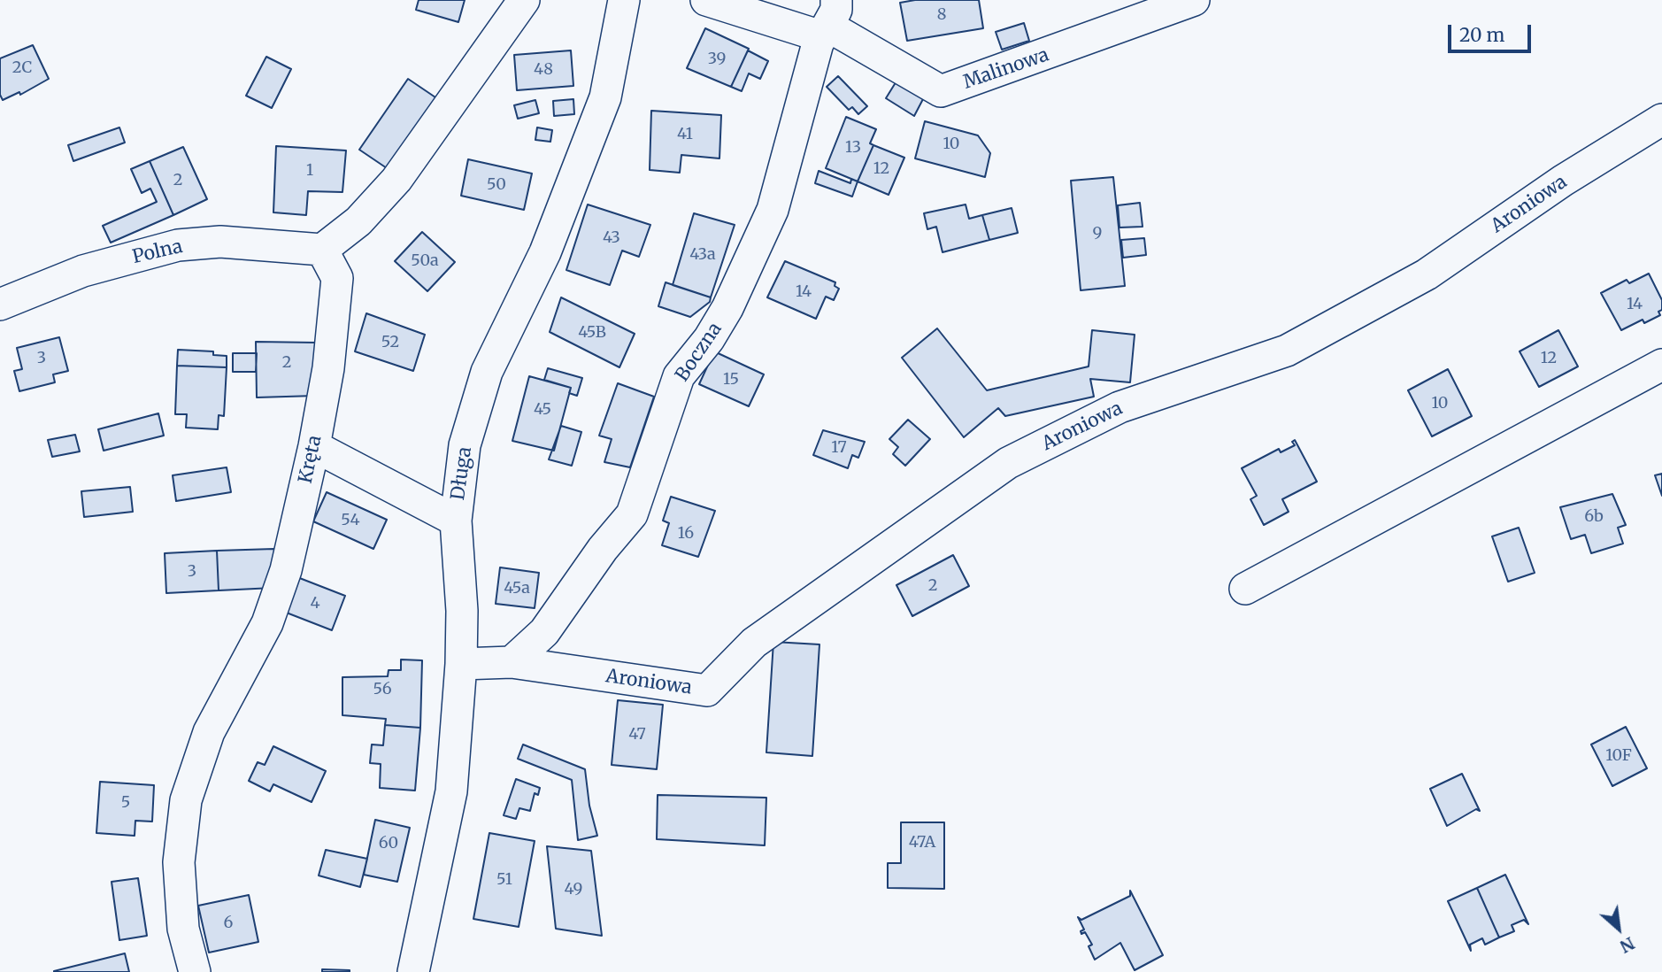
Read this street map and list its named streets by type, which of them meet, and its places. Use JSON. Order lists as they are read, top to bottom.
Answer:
{
  "streets": {
    "street": [
      "Malinowa",
      "Aroniowa",
      "Polna",
      "Boczna",
      "Kręta",
      "Długa"
    ]
  },
  "crossings": [
    ["Malinowa", "Boczna"],
    ["Aroniowa", "Boczna"],
    ["Polna", "Kręta"]
  ],
  "house_numbers": [
    "8",
    "39",
    "2C",
    "48",
    "41",
    "10",
    "13",
    "12",
    "1",
    "2",
    "50",
    "9",
    "43",
    "43a",
    "50a",
    "14",
    "14",
    "45B",
    "52",
    "3",
    "12",
    "2",
    "15",
    "10",
    "45",
    "17",
    "6b",
    "54",
    "16",
    "3",
    "2",
    "45a",
    "4",
    "56",
    "47",
    "10F",
    "5",
    "47A",
    "60",
    "51",
    "49",
    "6"
  ],
  "scale_bar": "20 m",
  "north": "bottom right"
}
